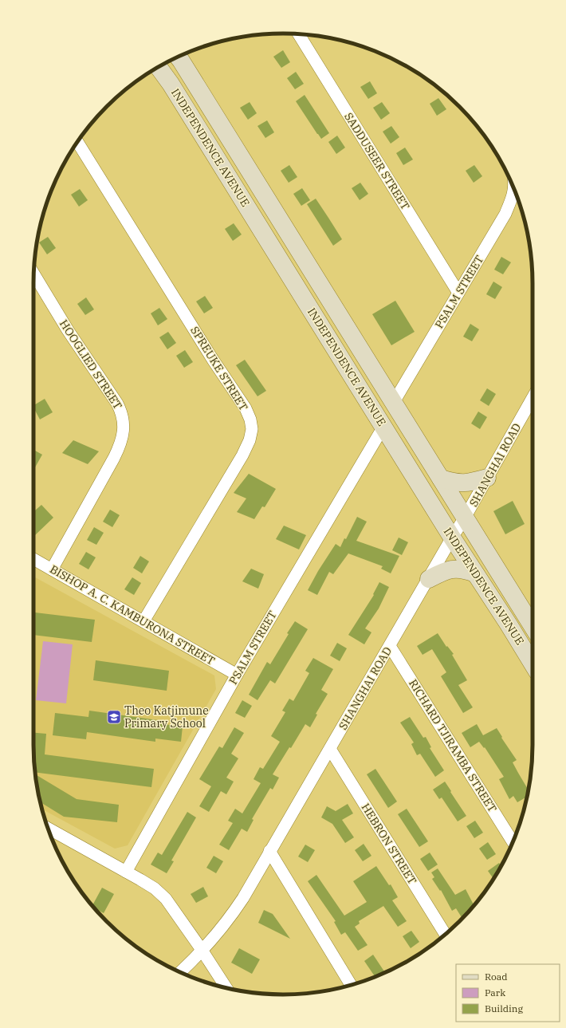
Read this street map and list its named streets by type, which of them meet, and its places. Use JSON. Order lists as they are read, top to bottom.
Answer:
{
  "streets": {
    "main road": ["INDEPENDENCE AVENUE"],
    "street": [
      "SADDUSEER STREET",
      "PSALM STREET",
      "HOOGLIED STREET",
      "SPREUKE STREET",
      "SHANGHAI ROAD",
      "BISHOP A. C. KAMBURONA STREET",
      "RICHARD TJIRAMBA STREET",
      "HEBRON STREET"
    ]
  },
  "crossings": [
    ["INDEPENDENCE AVENUE", "PSALM STREET"],
    ["INDEPENDENCE AVENUE", "SHANGHAI ROAD"],
    ["SADDUSEER STREET", "PSALM STREET"],
    ["PSALM STREET", "BISHOP A. C. KAMBURONA STREET"],
    ["HOOGLIED STREET", "BISHOP A. C. KAMBURONA STREET"],
    ["SPREUKE STREET", "BISHOP A. C. KAMBURONA STREET"],
    ["SHANGHAI ROAD", "RICHARD TJIRAMBA STREET"],
    ["SHANGHAI ROAD", "HEBRON STREET"]
  ],
  "places": {
    "school or university": ["Theo Katjimune Primary School"]
  },
  "legend": ["Road", "Park", "Building"]
}
